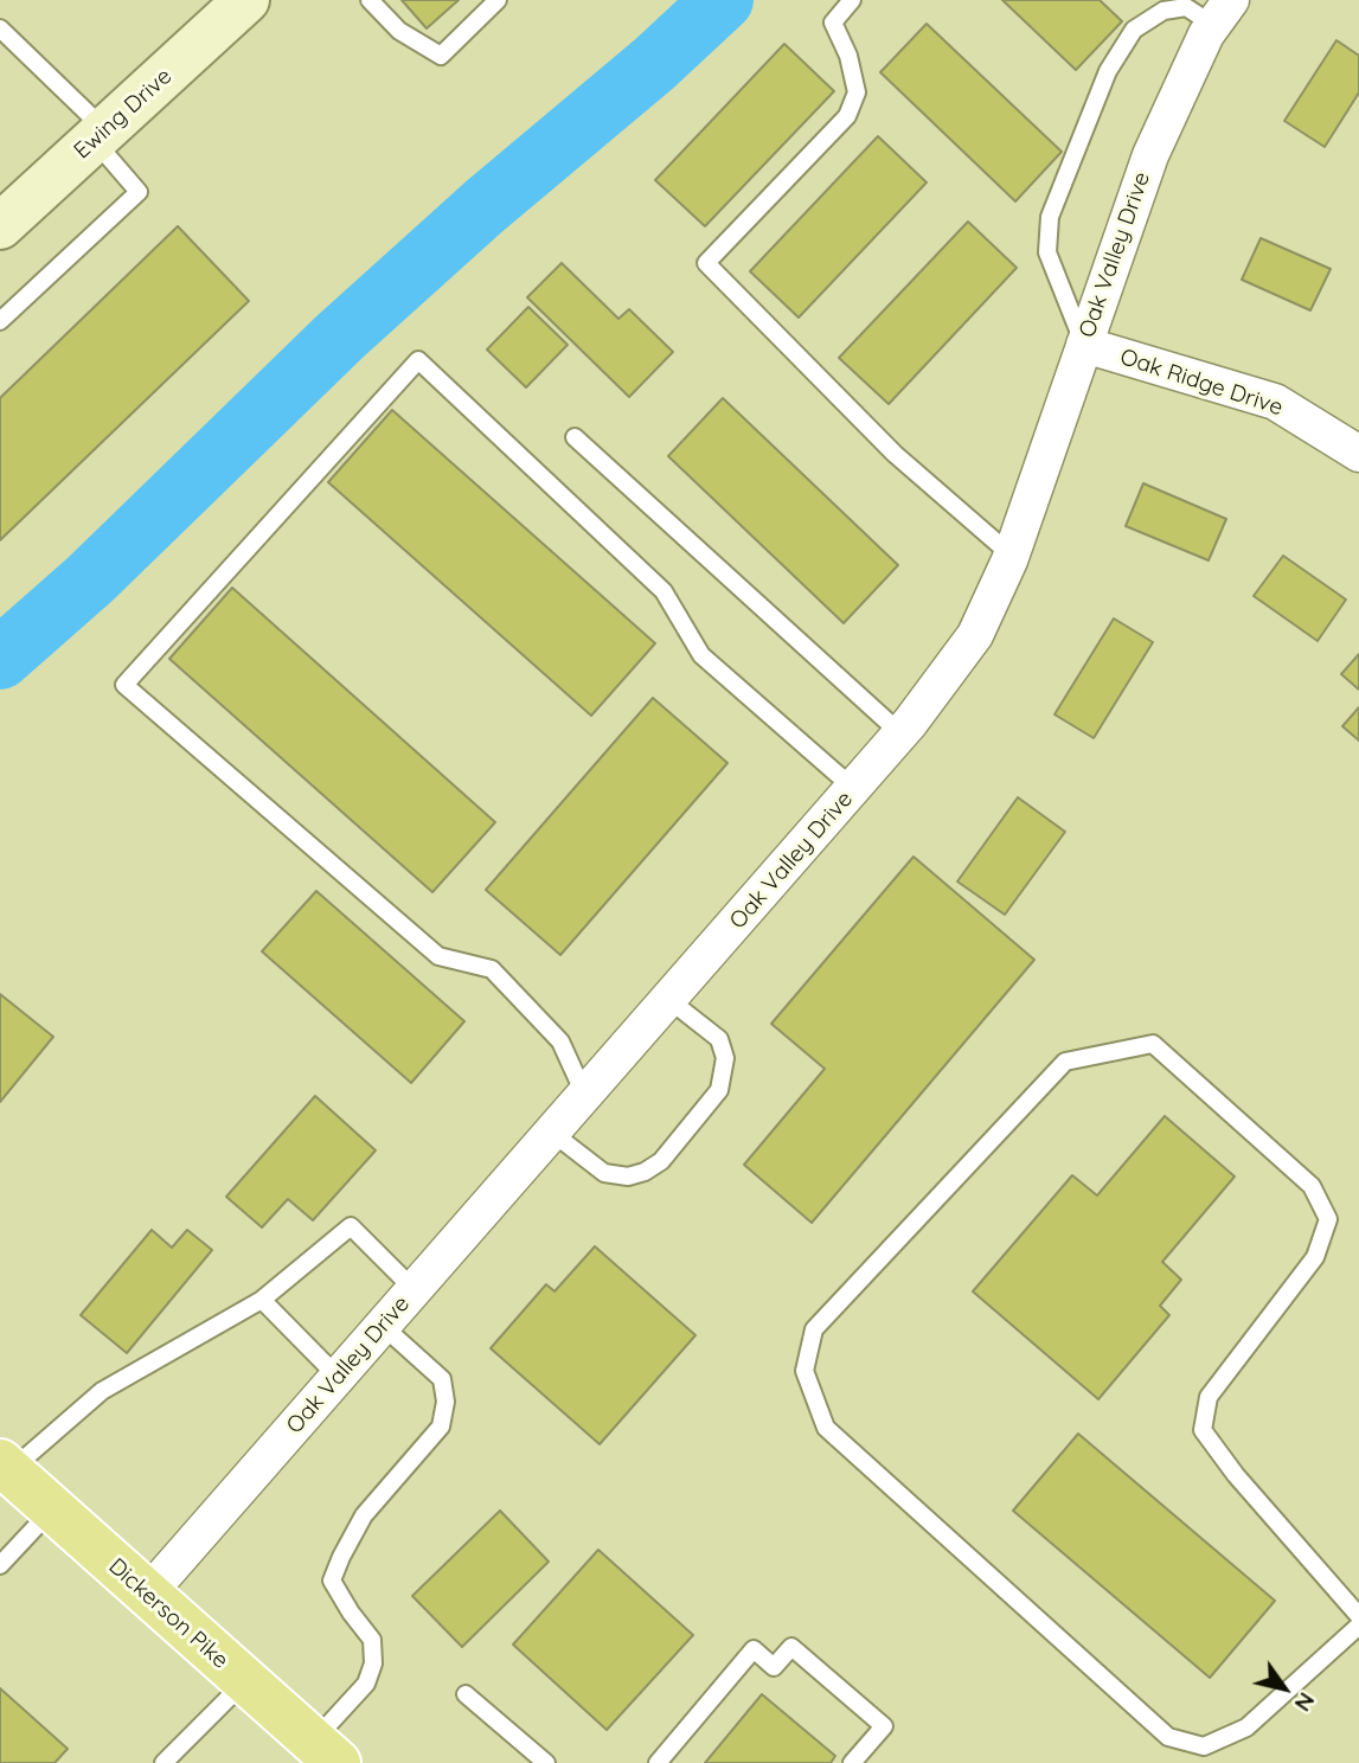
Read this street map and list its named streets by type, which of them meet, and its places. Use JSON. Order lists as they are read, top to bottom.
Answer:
{
  "streets": {
    "main road": ["Ewing Drive", "Dickerson Pike"],
    "street": ["Oak Valley Drive", "Oak Ridge Drive"]
  },
  "crossings": [
    ["Oak Valley Drive", "Oak Ridge Drive"],
    ["Oak Valley Drive", "Dickerson Pike"]
  ],
  "north": "bottom right"
}
